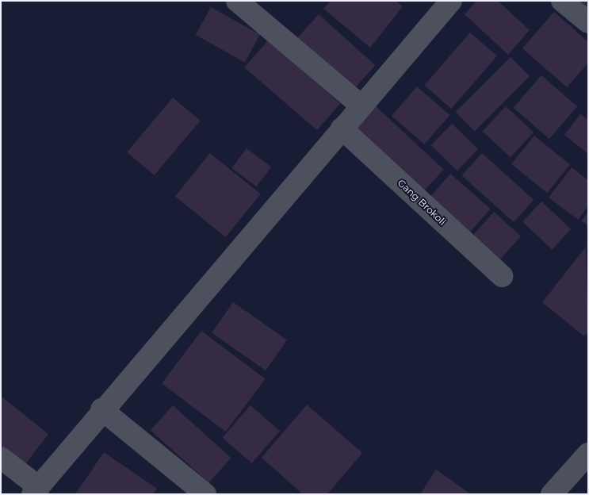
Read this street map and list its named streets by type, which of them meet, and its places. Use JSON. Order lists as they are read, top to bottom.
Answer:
{
  "streets": {
    "street": ["Gang Brokoli"]
  }
}
